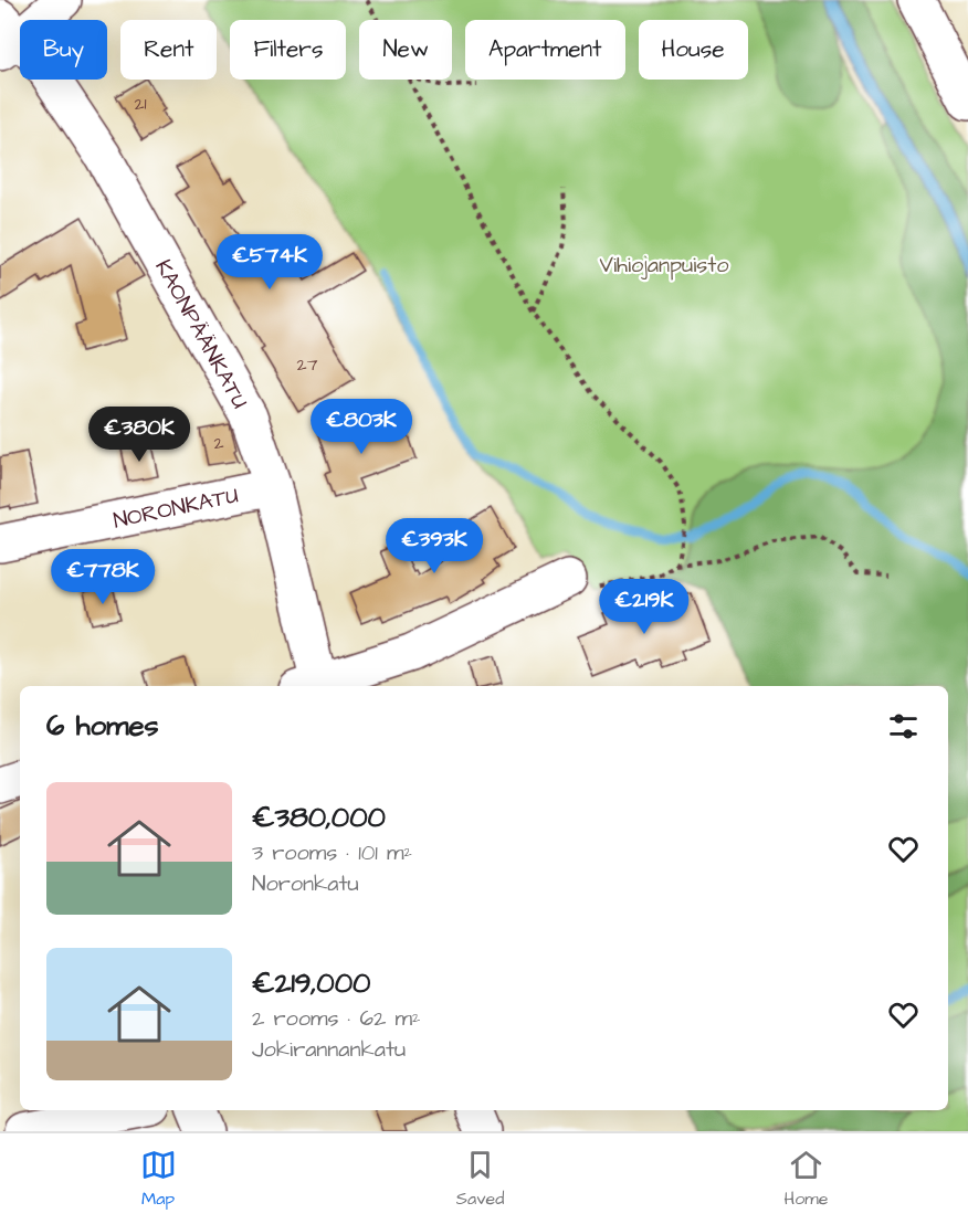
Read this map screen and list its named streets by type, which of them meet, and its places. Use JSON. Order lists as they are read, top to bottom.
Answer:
{
  "streets": {
    "street": ["KAONPÄÄNKATU", "NORONKATU"]
  },
  "crossings": [
    ["KAONPÄÄNKATU", "NORONKATU"]
  ],
  "parks": ["Vihiojanpuisto"],
  "house_numbers": ["21", "27", "2"],
  "page": {
    "chip": [
      "Buy",
      "Rent",
      "Filters",
      "New",
      "Apartment",
      "House"
    ],
    "price": [
      "€574K",
      "€803K",
      "€380K",
      "€393K",
      "€778K",
      "€219K"
    ],
    "heading": "6 homes",
    "list": [
      {
        "name": "€380,000",
        "note": "3 rooms · 101 m² · Noronkatu"
      },
      {
        "name": "€219,000",
        "note": "2 rooms · 62 m² · Jokirannankatu"
      }
    ],
    "tabs": ["Map", "Saved", "Home"]
  }
}
